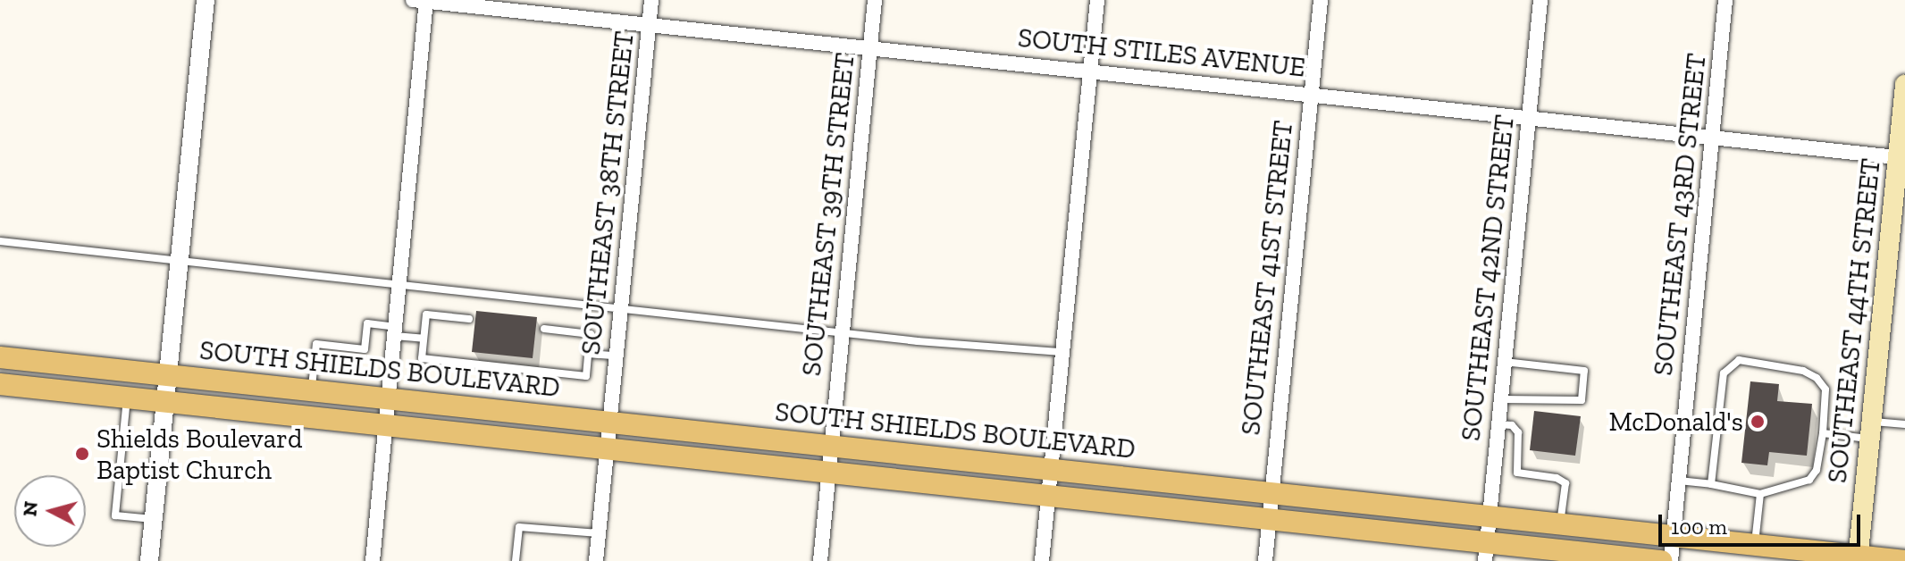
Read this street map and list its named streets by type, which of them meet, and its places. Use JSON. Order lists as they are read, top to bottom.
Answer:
{
  "streets": {
    "main road": ["SOUTHEAST 44TH STREET", "SOUTH SHIELDS BOULEVARD"],
    "street": [
      "SOUTH STILES AVENUE",
      "SOUTHEAST 38TH STREET",
      "SOUTHEAST 39TH STREET",
      "SOUTHEAST 43RD STREET",
      "SOUTHEAST 41ST STREET",
      "SOUTHEAST 42ND STREET"
    ]
  },
  "crossings": [
    ["SOUTH STILES AVENUE", "SOUTHEAST 38TH STREET"],
    ["SOUTH STILES AVENUE", "SOUTHEAST 39TH STREET"],
    ["SOUTH STILES AVENUE", "SOUTHEAST 43RD STREET"],
    ["SOUTH STILES AVENUE", "SOUTHEAST 41ST STREET"],
    ["SOUTH STILES AVENUE", "SOUTHEAST 42ND STREET"],
    ["SOUTH STILES AVENUE", "SOUTHEAST 44TH STREET"],
    ["SOUTHEAST 38TH STREET", "SOUTH SHIELDS BOULEVARD"],
    ["SOUTHEAST 39TH STREET", "SOUTH SHIELDS BOULEVARD"],
    ["SOUTHEAST 43RD STREET", "SOUTH SHIELDS BOULEVARD"],
    ["SOUTHEAST 41ST STREET", "SOUTH SHIELDS BOULEVARD"],
    ["SOUTHEAST 42ND STREET", "SOUTH SHIELDS BOULEVARD"],
    ["SOUTHEAST 44TH STREET", "SOUTH SHIELDS BOULEVARD"]
  ],
  "places": ["McDonald's", "Shields Boulevard Baptist Church"],
  "scale_bar": "100 m",
  "north": "left"
}
